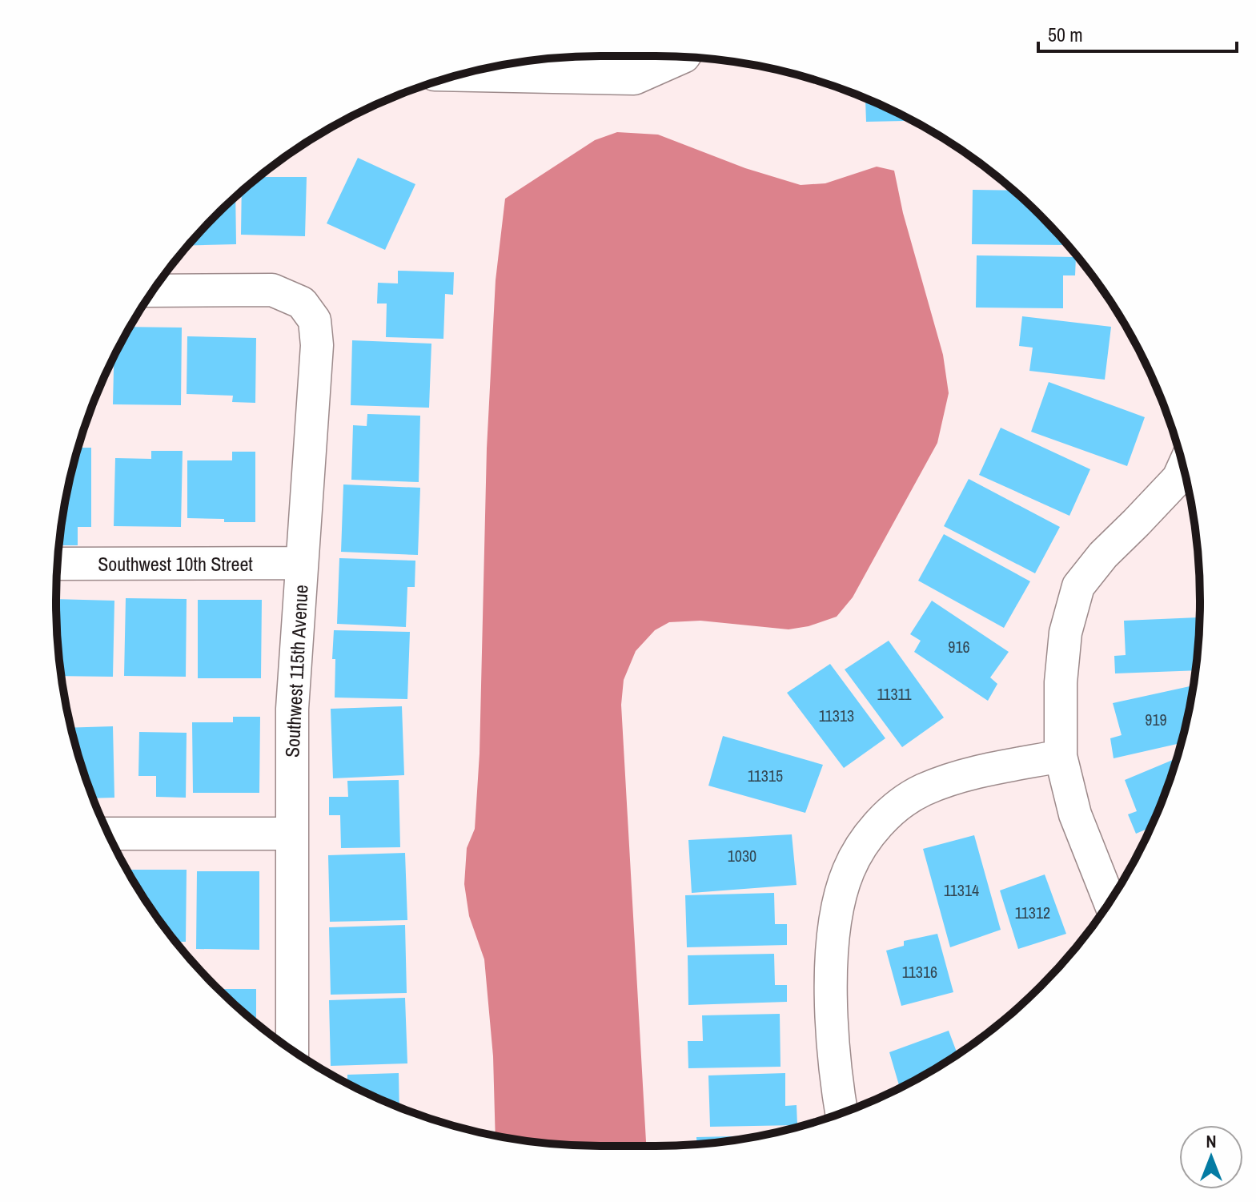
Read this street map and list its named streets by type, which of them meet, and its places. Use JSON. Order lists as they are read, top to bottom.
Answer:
{
  "streets": {
    "street": ["Southwest 10th Street", "Southwest 115th Avenue"]
  },
  "crossings": [
    ["Southwest 10th Street", "Southwest 115th Avenue"]
  ],
  "house_numbers": [
    "916",
    "11311",
    "11313",
    "919",
    "11315",
    "1030",
    "11314",
    "11312",
    "11316"
  ],
  "scale_bar": "50 m",
  "north": "top"
}
